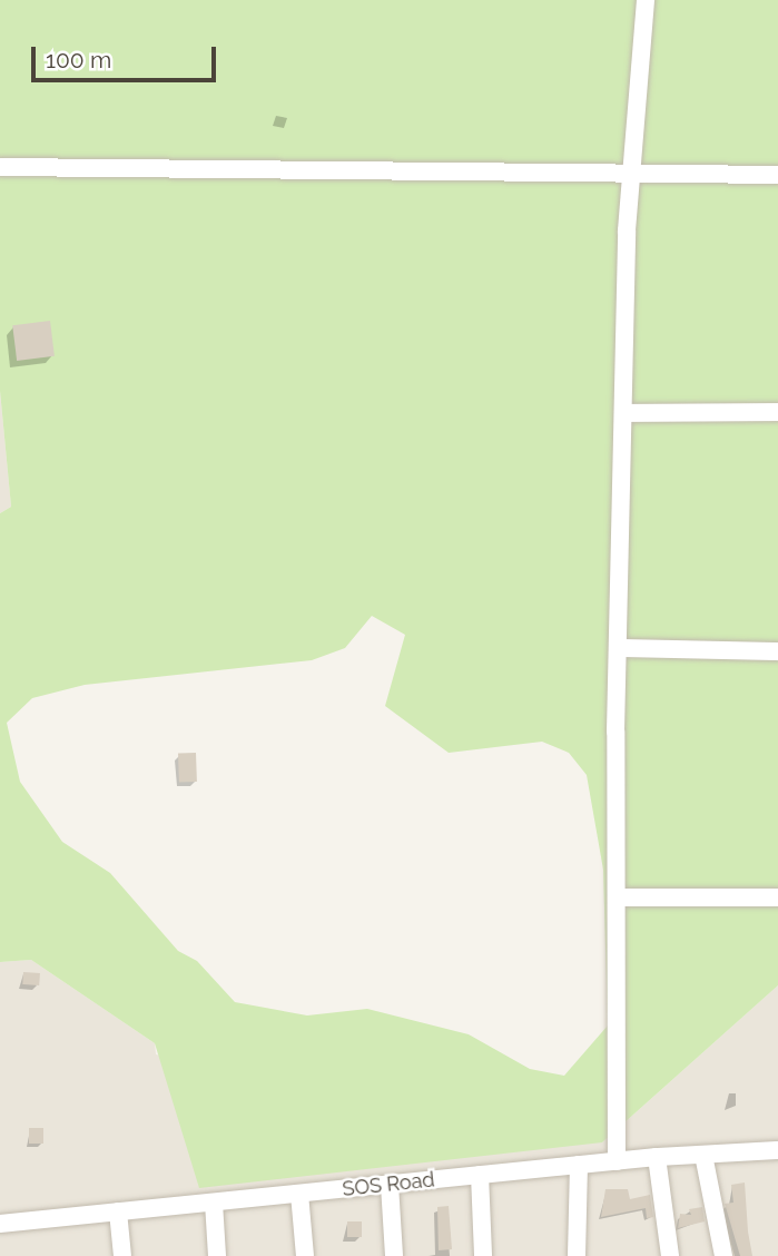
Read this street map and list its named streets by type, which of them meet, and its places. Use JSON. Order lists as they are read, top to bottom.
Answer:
{
  "streets": {
    "street": ["SOS Road"]
  },
  "scale_bar": "100 m"
}
